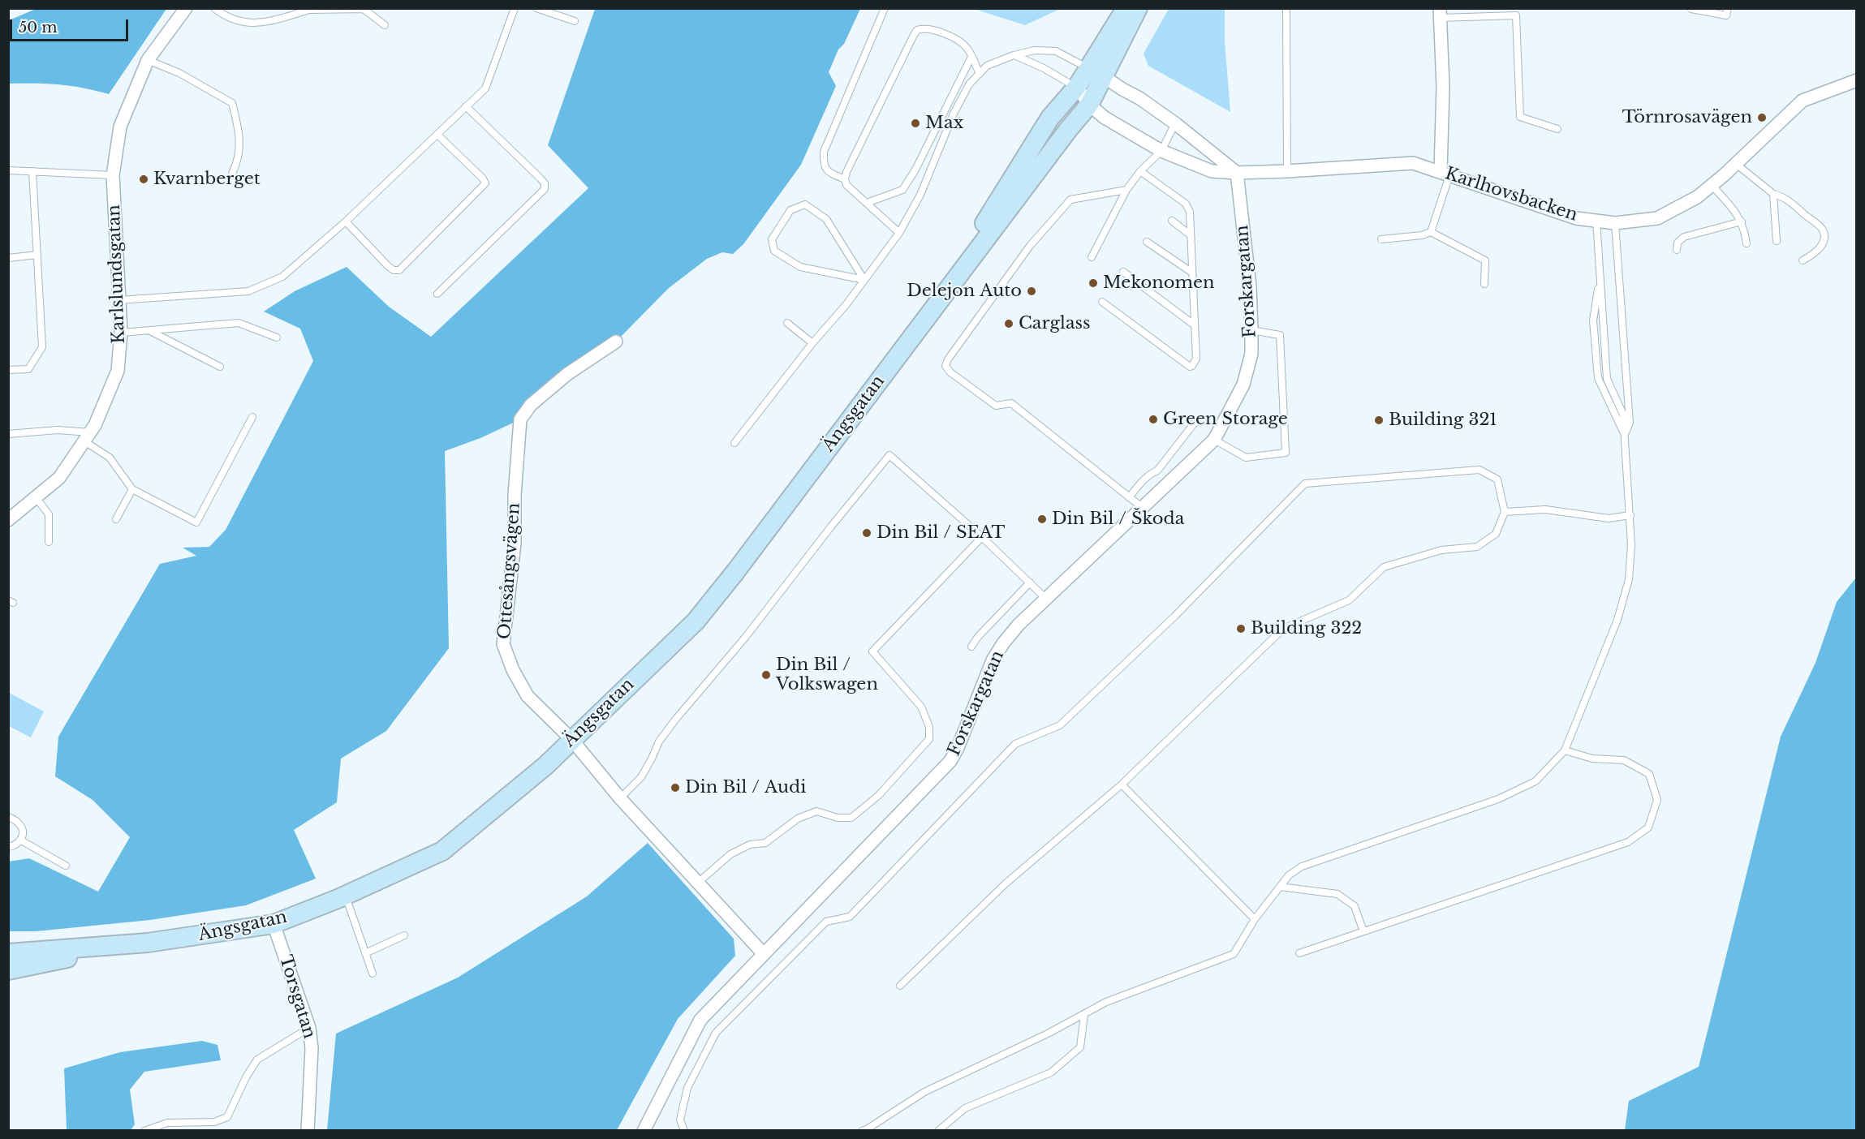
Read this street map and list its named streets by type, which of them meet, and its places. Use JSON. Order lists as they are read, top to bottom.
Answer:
{
  "streets": {
    "main road": ["Ängsgatan"],
    "street": [
      "Karlhovsbacken",
      "Karlslundsgatan",
      "Forskargatan",
      "Ottesångsvägen",
      "Torsgatan"
    ]
  },
  "crossings": [
    ["Karlhovsbacken", "Forskargatan"],
    ["Forskargatan", "Ottesångsvägen"],
    ["Ängsgatan", "Ottesångsvägen"],
    ["Ängsgatan", "Torsgatan"]
  ],
  "places": [
    "Törnrosavägen",
    "Max",
    "Kvarnberget",
    "Mekonomen",
    "Delejon Auto",
    "Carglass",
    "Green Storage",
    "Building 321",
    "Din Bil / Škoda",
    "Din Bil / SEAT",
    "Building 322",
    "Din Bil / Volkswagen",
    "Din Bil / Audi"
  ],
  "scale_bar": "50 m"
}
